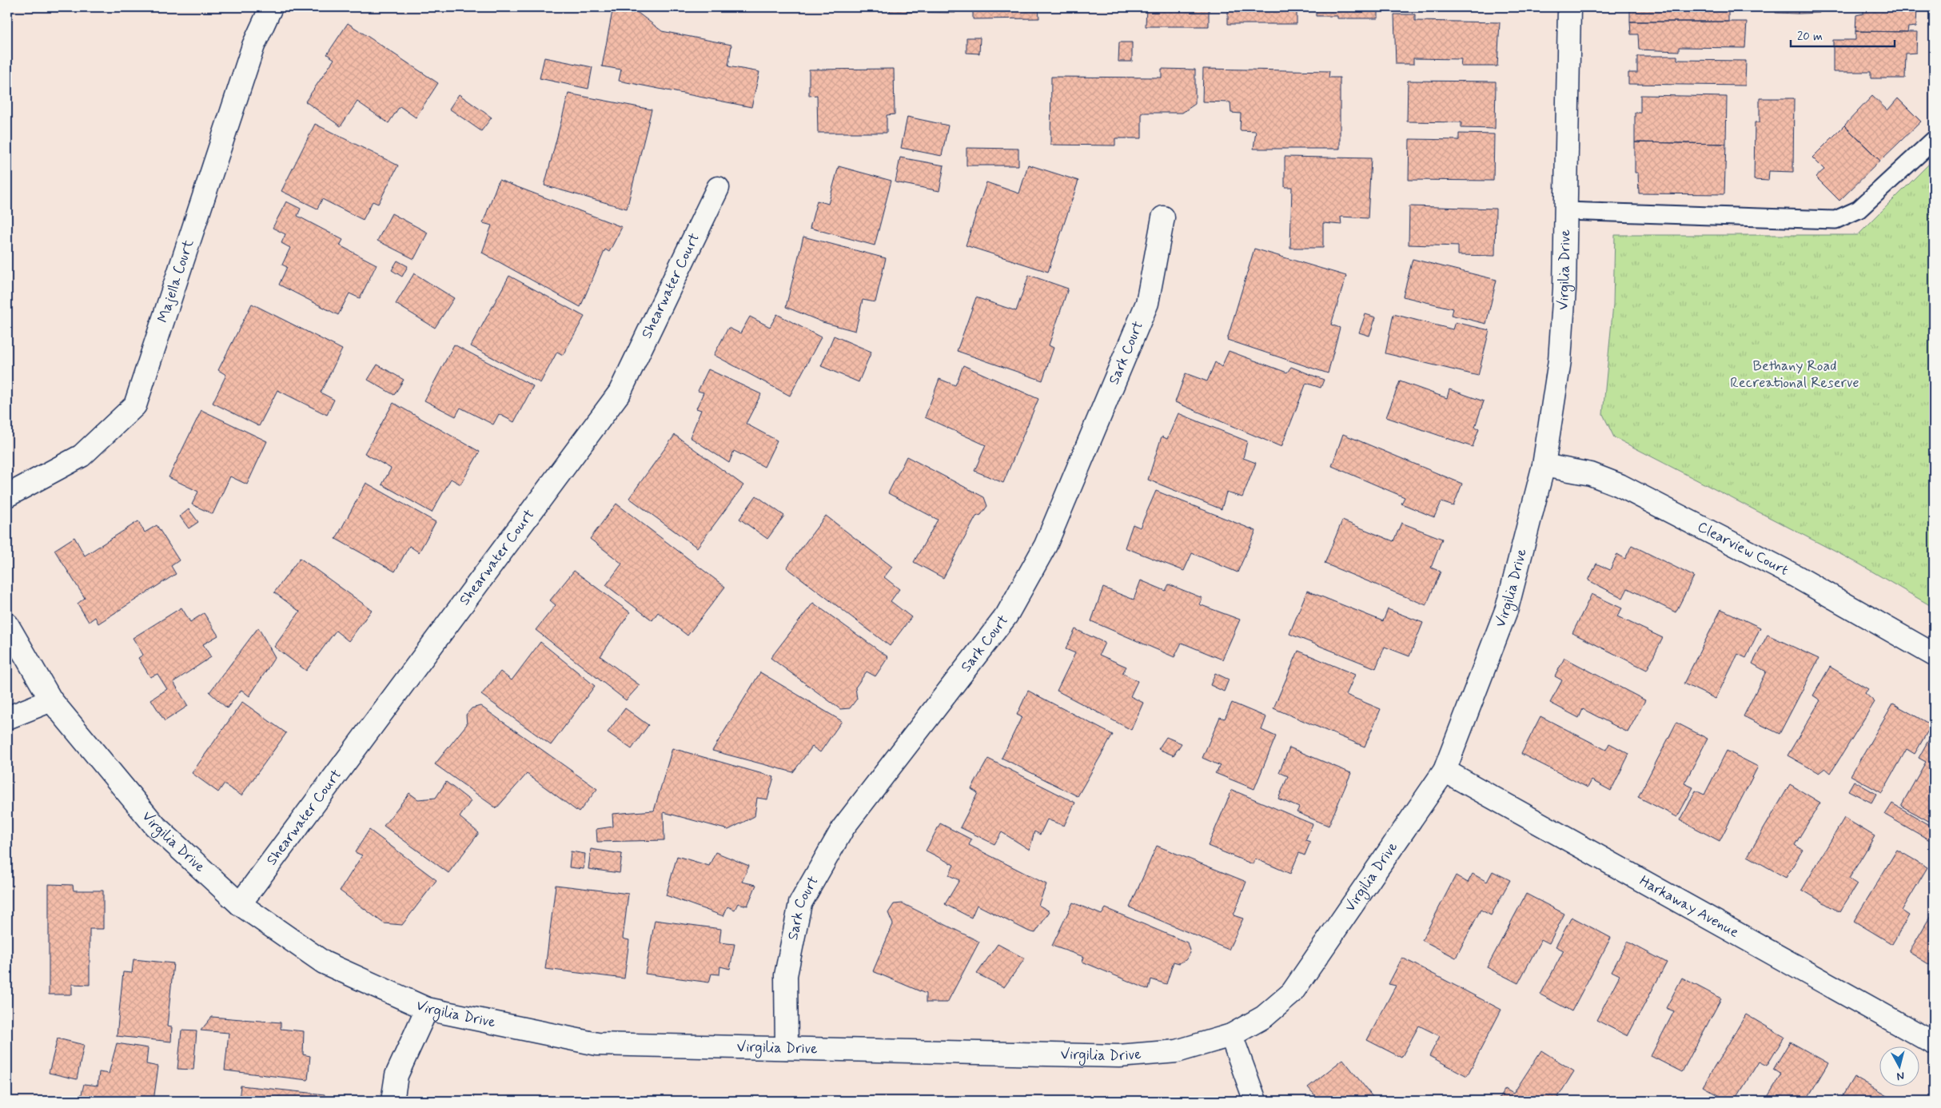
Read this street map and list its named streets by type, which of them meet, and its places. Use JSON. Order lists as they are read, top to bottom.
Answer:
{
  "streets": {
    "street": [
      "Virgilia Drive",
      "Majella Court",
      "Shearwater Court",
      "Sark Court",
      "Clearview Court",
      "Harkaway Avenue"
    ]
  },
  "crossings": [
    ["Virgilia Drive", "Shearwater Court"],
    ["Virgilia Drive", "Sark Court"],
    ["Virgilia Drive", "Clearview Court"],
    ["Virgilia Drive", "Harkaway Avenue"]
  ],
  "parks": ["Bethany Road Recreational Reserve"],
  "scale_bar": "20 m",
  "north": "bottom"
}
